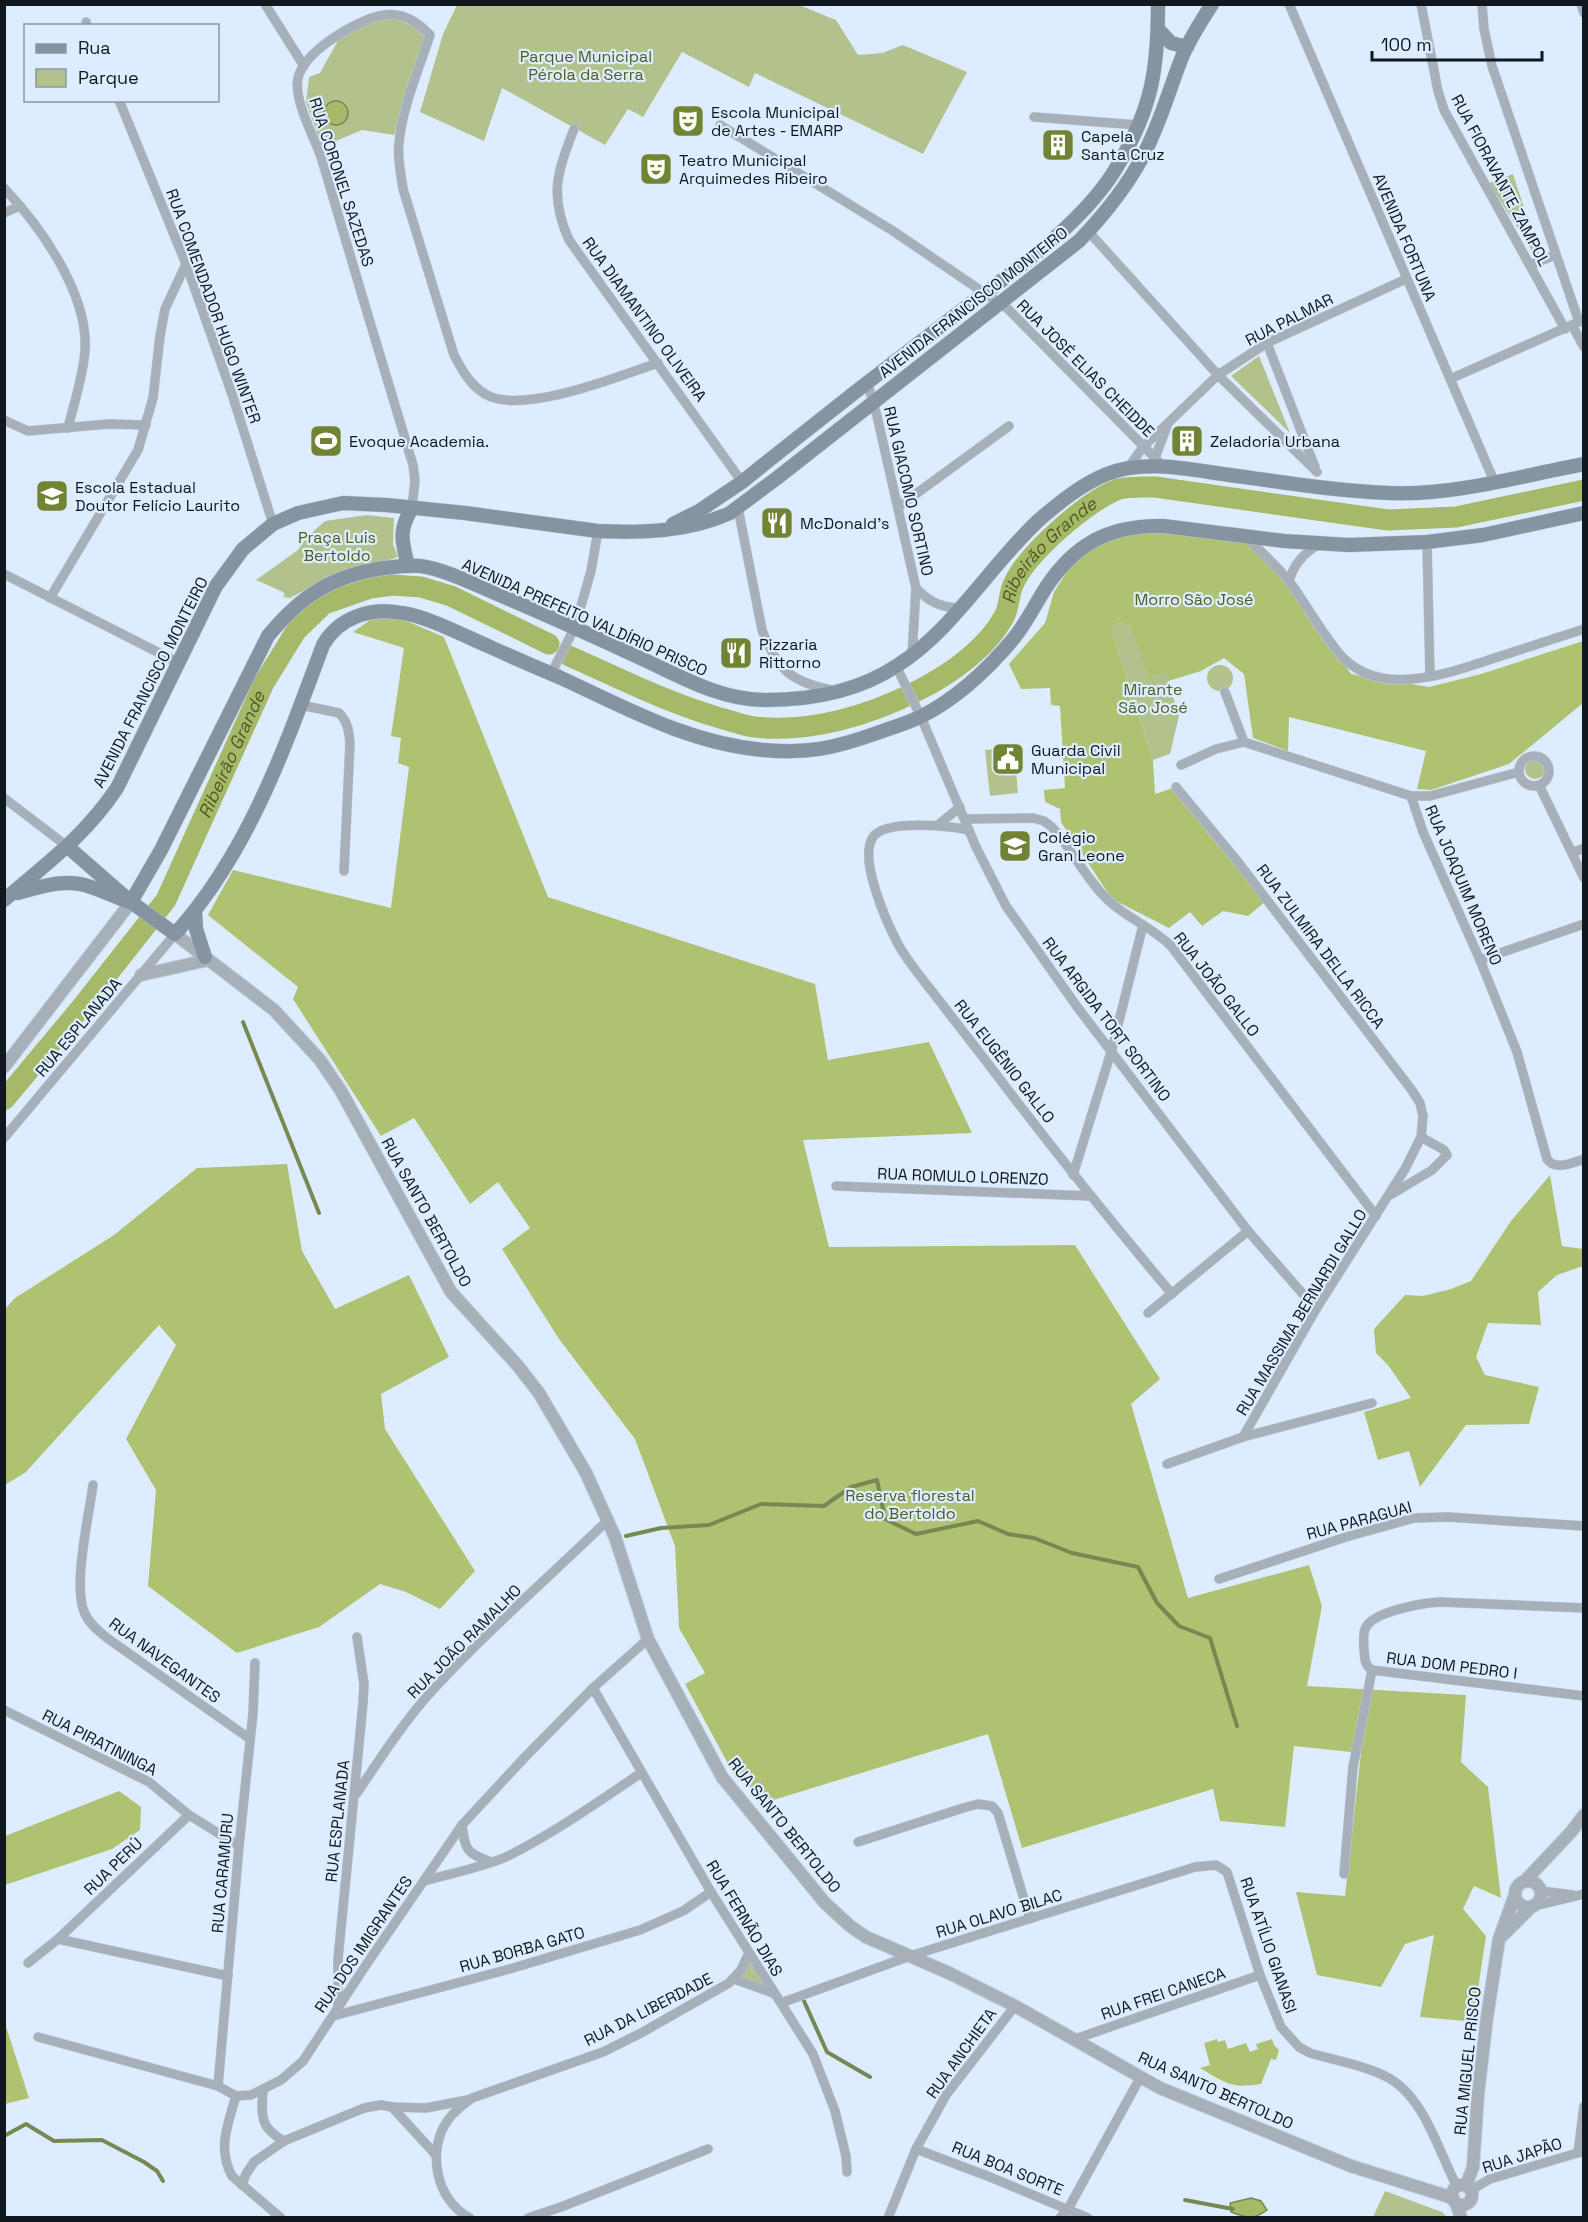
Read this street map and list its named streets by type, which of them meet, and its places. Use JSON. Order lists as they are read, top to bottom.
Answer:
{
  "streets": {
    "main road": ["AVENIDA FRANCISCO MONTEIRO", "AVENIDA PREFEITO VALDÍRIO PRISCO", "RUA SANTO BERTOLDO"],
    "street": [
      "RUA FIORAVANTE ZAMPOL",
      "RUA CORONEL SAZEDAS",
      "AVENIDA FORTUNA",
      "RUA COMENDADOR HUGO WINTER",
      "RUA DIAMANTINO OLIVEIRA",
      "RUA PALMAR",
      "RUA JOSÉ ELIAS CHEIDDE",
      "RUA GIACOMO SORTINO",
      "RUA JOAQUIM MORENO",
      "RUA ZULMIRA DELLA RICCA",
      "RUA JOÃO GALLO",
      "RUA ARGIDA TORT SORTINO",
      "RUA ESPLANADA",
      "RUA EUGÊNIO GALLO",
      "RUA ROMULO LORENZO",
      "RUA MASSIMA BERNARDI GALLO",
      "RUA PARAGUAI",
      "RUA JOÃO RAMALHO",
      "RUA NAVEGANTES",
      "RUA DOM PEDRO I",
      "RUA PIRATININGA",
      "RUA PERÚ",
      "RUA CARAMURU",
      "RUA OLAVO BILAC",
      "RUA FERNÃO DIAS",
      "RUA DOS IMIGRANTES",
      "RUA ATÍLIO GIANASI",
      "RUA BORBA GATO",
      "RUA FREI CANECA",
      "RUA DA LIBERDADE",
      "RUA ANCHIETA",
      "RUA MIGUEL PRISCO",
      "RUA JAPÃO",
      "RUA BOA SORTE"
    ]
  },
  "crossings": [
    ["RUA CORONEL SAZEDAS", "AVENIDA FRANCISCO MONTEIRO"],
    ["AVENIDA FORTUNA", "RUA PALMAR"],
    ["AVENIDA FORTUNA", "AVENIDA PREFEITO VALDÍRIO PRISCO"],
    ["AVENIDA FRANCISCO MONTEIRO", "RUA COMENDADOR HUGO WINTER"],
    ["AVENIDA FRANCISCO MONTEIRO", "RUA DIAMANTINO OLIVEIRA"],
    ["AVENIDA FRANCISCO MONTEIRO", "RUA JOSÉ ELIAS CHEIDDE"],
    ["AVENIDA FRANCISCO MONTEIRO", "RUA GIACOMO SORTINO"],
    ["RUA PALMAR", "RUA JOSÉ ELIAS CHEIDDE"],
    ["RUA PALMAR", "AVENIDA PREFEITO VALDÍRIO PRISCO"],
    ["RUA JOSÉ ELIAS CHEIDDE", "AVENIDA PREFEITO VALDÍRIO PRISCO"],
    ["RUA GIACOMO SORTINO", "AVENIDA PREFEITO VALDÍRIO PRISCO"],
    ["AVENIDA PREFEITO VALDÍRIO PRISCO", "RUA ARGIDA TORT SORTINO"],
    ["AVENIDA PREFEITO VALDÍRIO PRISCO", "RUA SANTO BERTOLDO"],
    ["RUA ZULMIRA DELLA RICCA", "RUA MASSIMA BERNARDI GALLO"],
    ["RUA JOÃO GALLO", "RUA ARGIDA TORT SORTINO"],
    ["RUA JOÃO GALLO", "RUA MASSIMA BERNARDI GALLO"],
    ["RUA ARGIDA TORT SORTINO", "RUA MASSIMA BERNARDI GALLO"],
    ["RUA ESPLANADA", "RUA SANTO BERTOLDO"],
    ["RUA ESPLANADA", "RUA JOÃO RAMALHO"],
    ["RUA ESPLANADA", "RUA DOS IMIGRANTES"],
    ["RUA ESPLANADA", "RUA BORBA GATO"],
    ["RUA EUGÊNIO GALLO", "RUA ROMULO LORENZO"],
    ["RUA SANTO BERTOLDO", "RUA JOÃO RAMALHO"],
    ["RUA SANTO BERTOLDO", "RUA OLAVO BILAC"],
    ["RUA SANTO BERTOLDO", "RUA DOS IMIGRANTES"],
    ["RUA SANTO BERTOLDO", "RUA ATÍLIO GIANASI"],
    ["RUA SANTO BERTOLDO", "RUA FREI CANECA"],
    ["RUA SANTO BERTOLDO", "RUA ANCHIETA"],
    ["RUA SANTO BERTOLDO", "RUA MIGUEL PRISCO"],
    ["RUA SANTO BERTOLDO", "RUA JAPÃO"],
    ["RUA NAVEGANTES", "RUA CARAMURU"],
    ["RUA PIRATININGA", "RUA PERÚ"],
    ["RUA PIRATININGA", "RUA CARAMURU"],
    ["RUA OLAVO BILAC", "RUA FERNÃO DIAS"],
    ["RUA OLAVO BILAC", "RUA ATÍLIO GIANASI"],
    ["RUA FERNÃO DIAS", "RUA DOS IMIGRANTES"],
    ["RUA FERNÃO DIAS", "RUA BORBA GATO"],
    ["RUA FERNÃO DIAS", "RUA DA LIBERDADE"],
    ["RUA DOS IMIGRANTES", "RUA BORBA GATO"],
    ["RUA ATÍLIO GIANASI", "RUA FREI CANECA"],
    ["RUA ATÍLIO GIANASI", "RUA MIGUEL PRISCO"],
    ["RUA ATÍLIO GIANASI", "RUA JAPÃO"],
    ["RUA ANCHIETA", "RUA BOA SORTE"],
    ["RUA MIGUEL PRISCO", "RUA JAPÃO"]
  ],
  "water": ["Ribeirão Grande"],
  "parks": [
    "Parque Municipal Pérola da Serra",
    "Praça Luis Bertoldo",
    "Morro São José",
    "Mirante São José",
    "Reserva florestal do Bertoldo"
  ],
  "places": {
    "theatre": ["Escola Municipal de Artes - EMARP", "Teatro Municipal Arquimedes Ribeiro"],
    "building": ["Capela Santa Cruz", "Zeladoria Urbana"],
    "sports": ["Evoque Academia."],
    "school or university": ["Escola Estadual Doutor Felício Laurito", "Colégio Gran Leone"],
    "restaurant": ["McDonald's", "Pizzaria Rittorno"],
    "public building": ["Guarda Civil Municipal"]
  },
  "legend": ["Rua", "Parque"],
  "scale_bar": "100 m"
}
